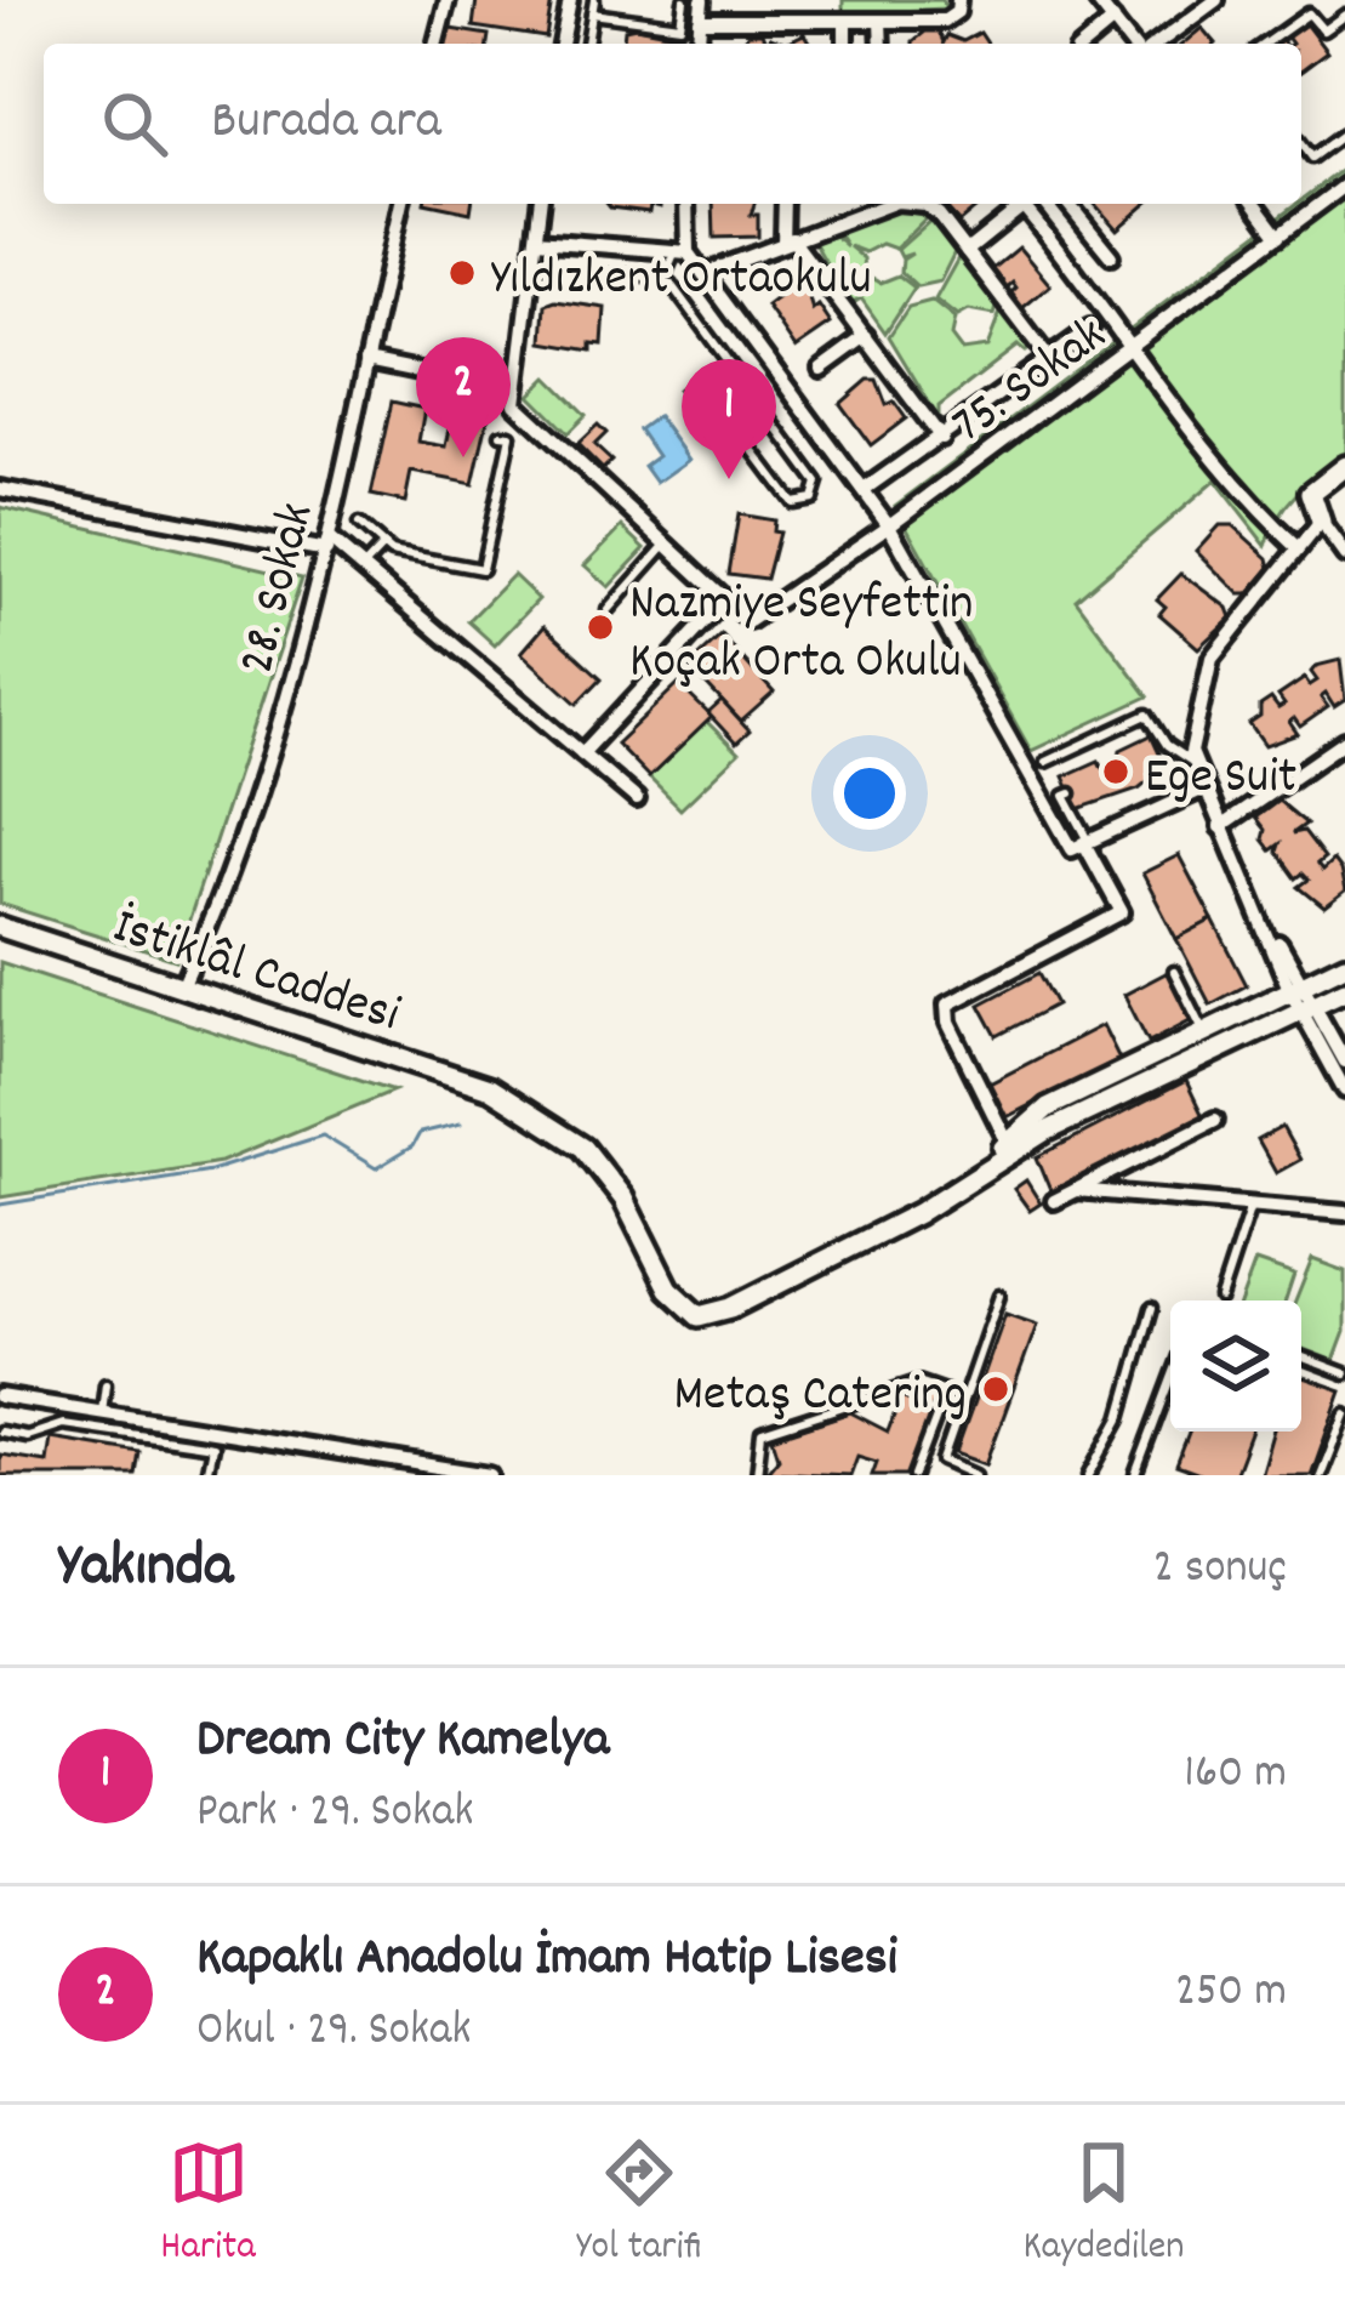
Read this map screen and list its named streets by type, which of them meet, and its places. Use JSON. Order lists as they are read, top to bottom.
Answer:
{
  "streets": {
    "street": ["75. Sokak", "28. Sokak", "İstiklâl Caddesi"]
  },
  "crossings": [
    ["28. Sokak", "İstiklâl Caddesi"]
  ],
  "places": [
    "Yıldızkent Ortaokulu",
    "Nazmiye Seyfettin Koçak Orta Okulu",
    "Ege Suit",
    "Metaş Catering"
  ],
  "page": {
    "search": "Burada ara",
    "pins": ["2", "1"],
    "heading": ["Yakında", "2 sonuç"],
    "list": [
      {
        "mark": "1",
        "name": "Dream City Kamelya",
        "note": "Park · 29. Sokak",
        "value": "160 m"
      },
      {
        "mark": "2",
        "name": "Kapaklı Anadolu İmam Hatip Lisesi",
        "note": "Okul · 29. Sokak",
        "value": "250 m"
      }
    ],
    "nav": ["Harita", "Yol tarifi", "Kaydedilen"]
  }
}
